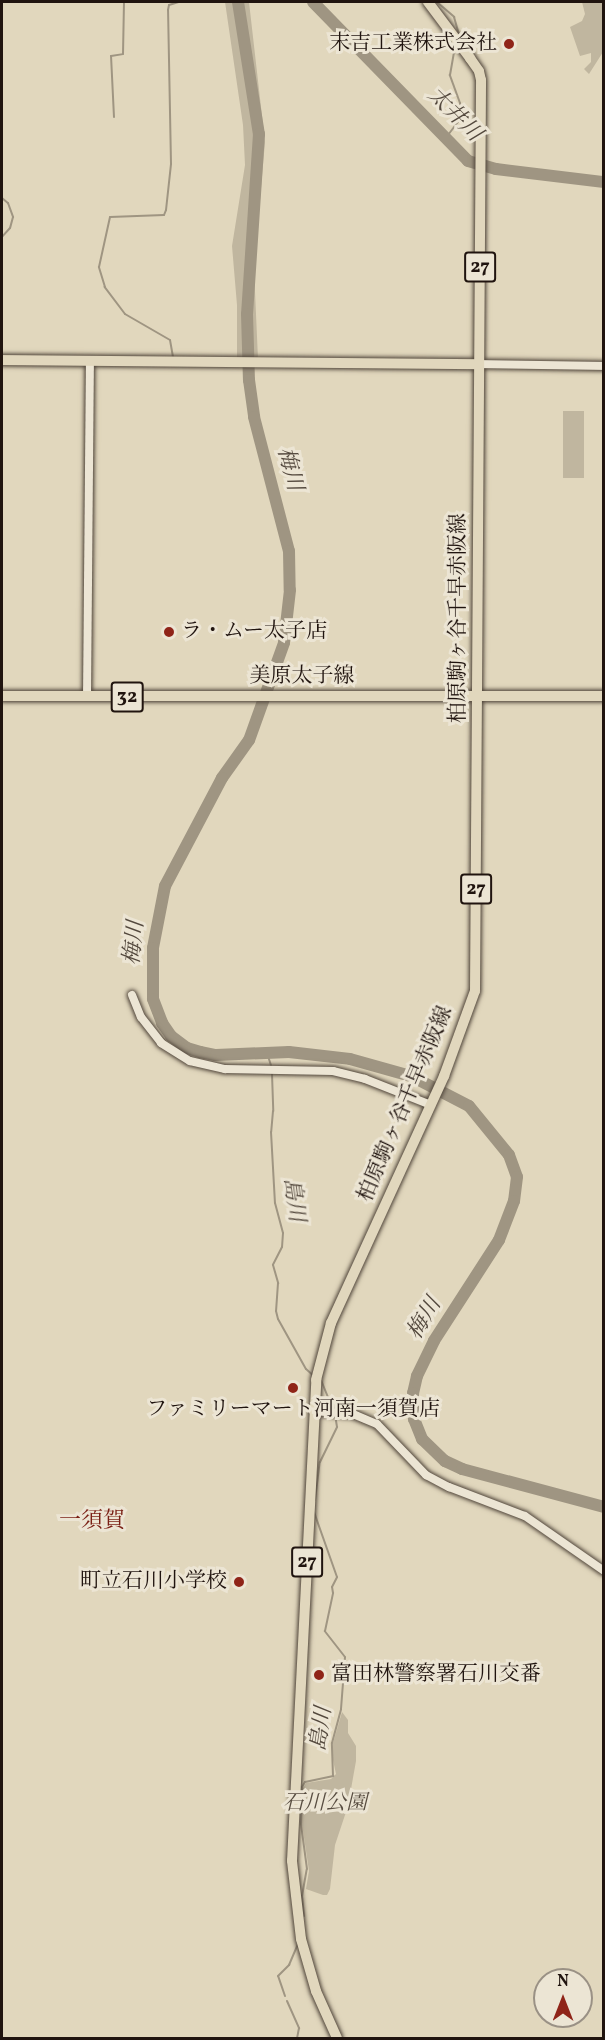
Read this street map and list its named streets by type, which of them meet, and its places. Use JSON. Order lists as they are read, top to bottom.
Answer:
{
  "streets": {
    "main road": [
      "27",
      "柏原駒ヶ谷千早赤阪線",
      "美原太子線",
      "32"
    ]
  },
  "crossings": [
    ["柏原駒ヶ谷千早赤阪線", "美原太子線"]
  ],
  "districts": ["一須賀"],
  "water": ["太井川", "梅川", "島川"],
  "parks": ["石川公園"],
  "places": [
    "末吉工業株式会社",
    "ラ・ムー太子店",
    "ファミリーマート河南一須賀店",
    "町立石川小学校",
    "富田林警察署石川交番"
  ],
  "north": "top"
}
